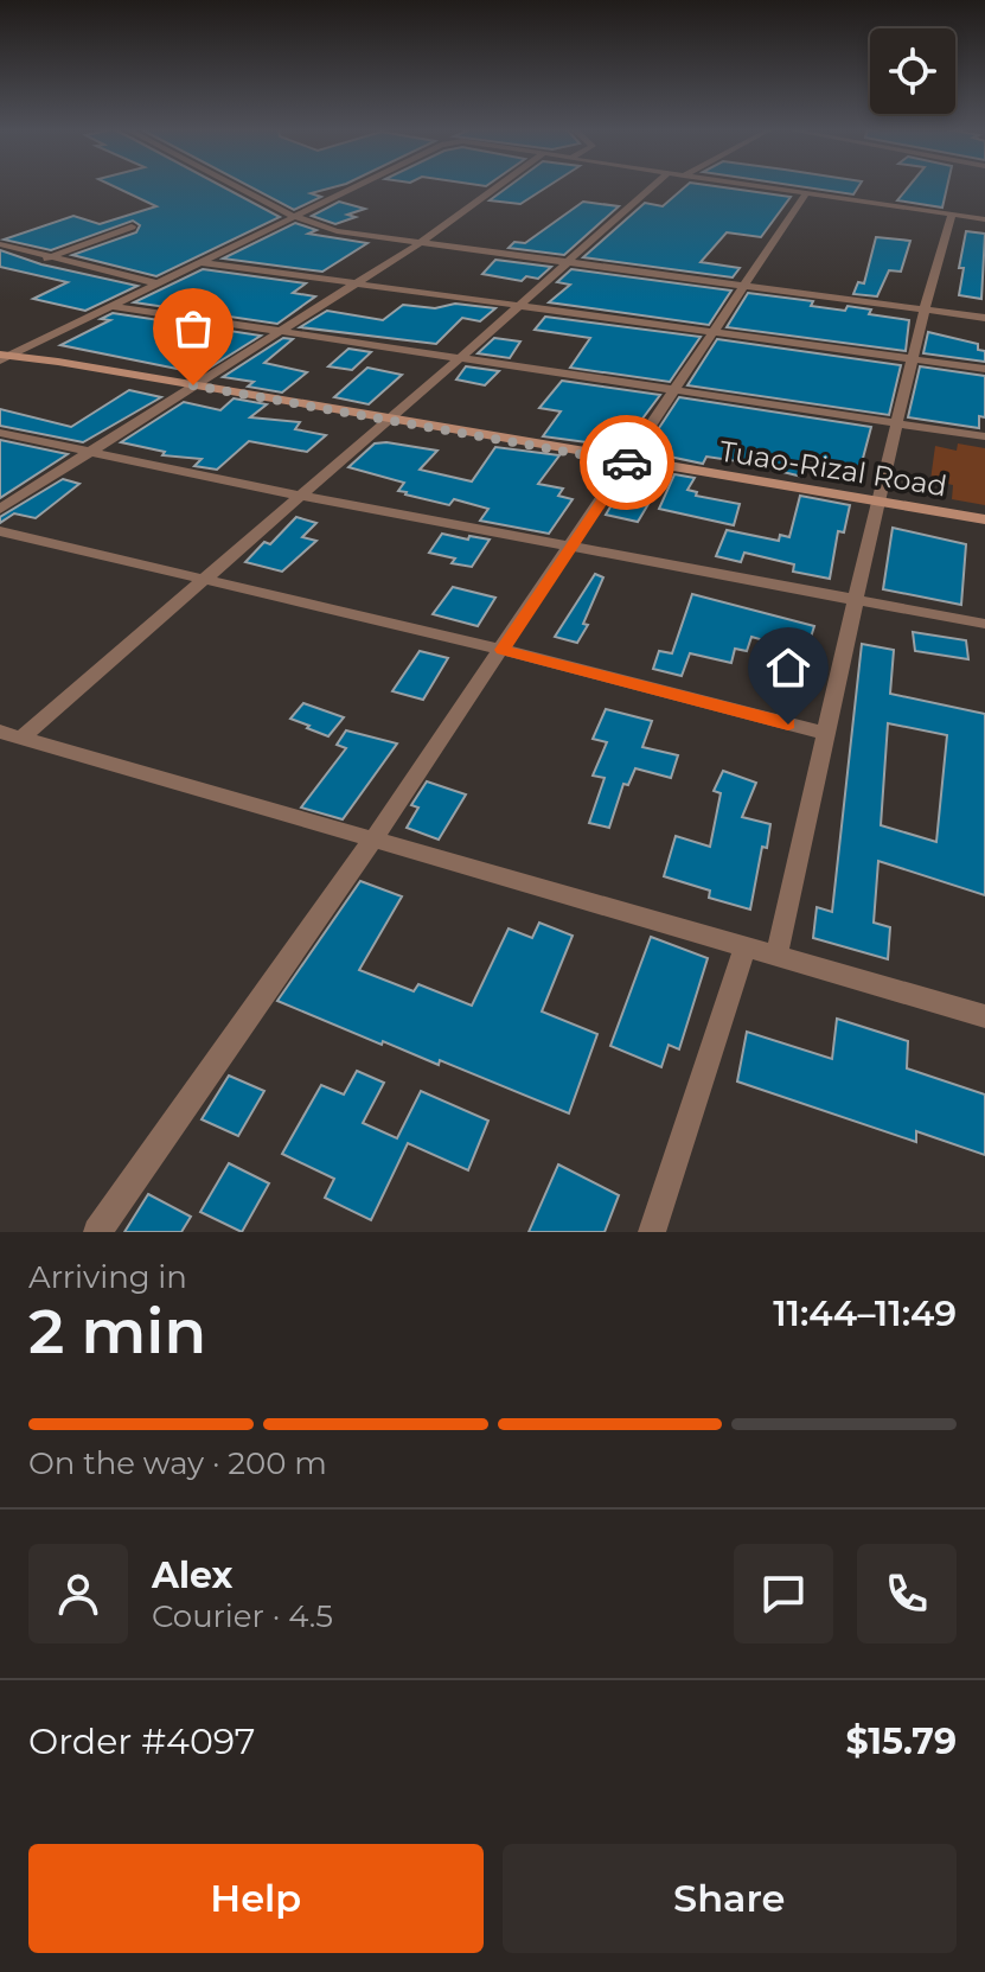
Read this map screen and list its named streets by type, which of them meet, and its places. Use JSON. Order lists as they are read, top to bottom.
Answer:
{
  "streets": {
    "main road": ["Tuao-Rizal Road"]
  },
  "page": {
    "heading": ["2 min", "Arriving in", "11:44–11:49"],
    "panel": [
      "Alex",
      "Courier · 4.5",
      "Order #4097",
      "$15.79"
    ],
    "bar": "On the way · 200 m",
    "buttons": ["Help", "Share"]
  }
}
